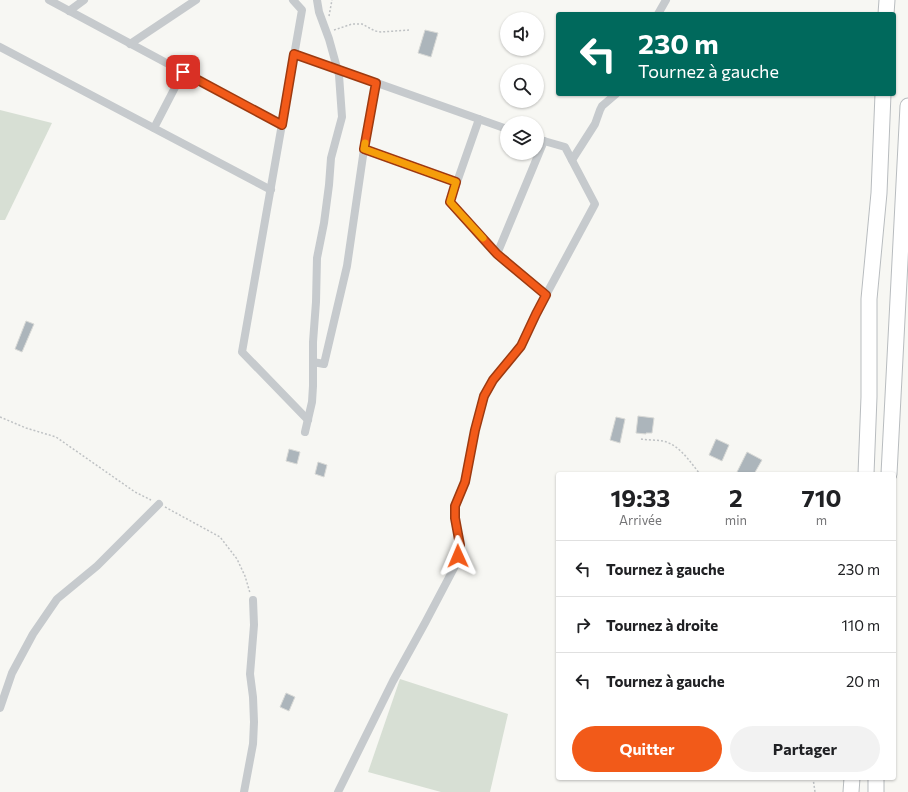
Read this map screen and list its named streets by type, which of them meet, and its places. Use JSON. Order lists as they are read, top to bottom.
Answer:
{
  "page": {
    "turn": ["230 m", "Tournez à gauche"],
    "eta": [
      "19:33",
      "Arrivée",
      "2",
      "min",
      "710",
      "m"
    ],
    "list": [
      {
        "name": "Tournez à gauche",
        "value": "230 m"
      },
      {
        "name": "Tournez à droite",
        "value": "110 m"
      },
      {
        "name": "Tournez à gauche",
        "value": "20 m"
      }
    ],
    "buttons": ["Quitter", "Partager"]
  }
}
